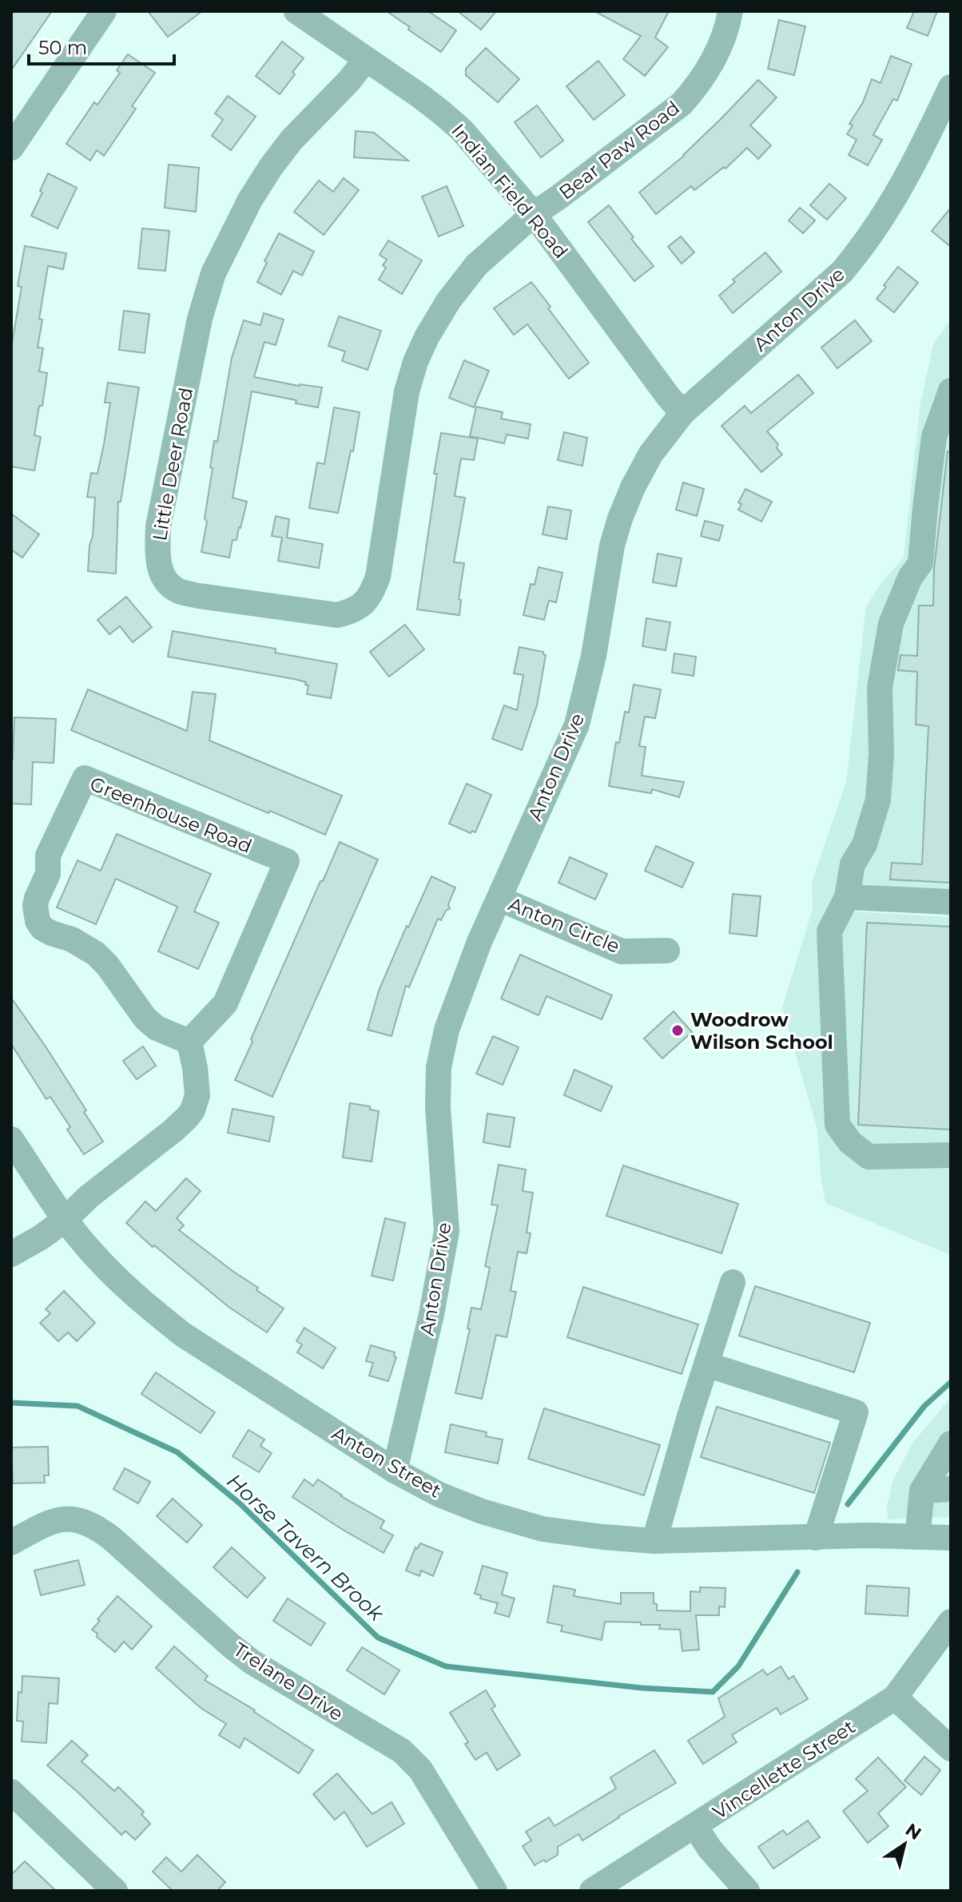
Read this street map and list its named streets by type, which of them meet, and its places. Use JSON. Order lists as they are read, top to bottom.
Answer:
{
  "streets": {
    "street": [
      "Bear Paw Road",
      "Indian Field Road",
      "Anton Drive",
      "Little Deer Road",
      "Greenhouse Road",
      "Anton Circle",
      "Anton Street",
      "Trelane Drive",
      "Vincellette Street"
    ]
  },
  "crossings": [
    ["Bear Paw Road", "Indian Field Road"],
    ["Bear Paw Road", "Little Deer Road"],
    ["Indian Field Road", "Anton Drive"],
    ["Indian Field Road", "Little Deer Road"],
    ["Anton Drive", "Anton Circle"],
    ["Anton Drive", "Anton Street"]
  ],
  "water": ["Horse Tavern Brook"],
  "places": ["Woodrow Wilson School"],
  "scale_bar": "50 m",
  "north": "top right"
}
